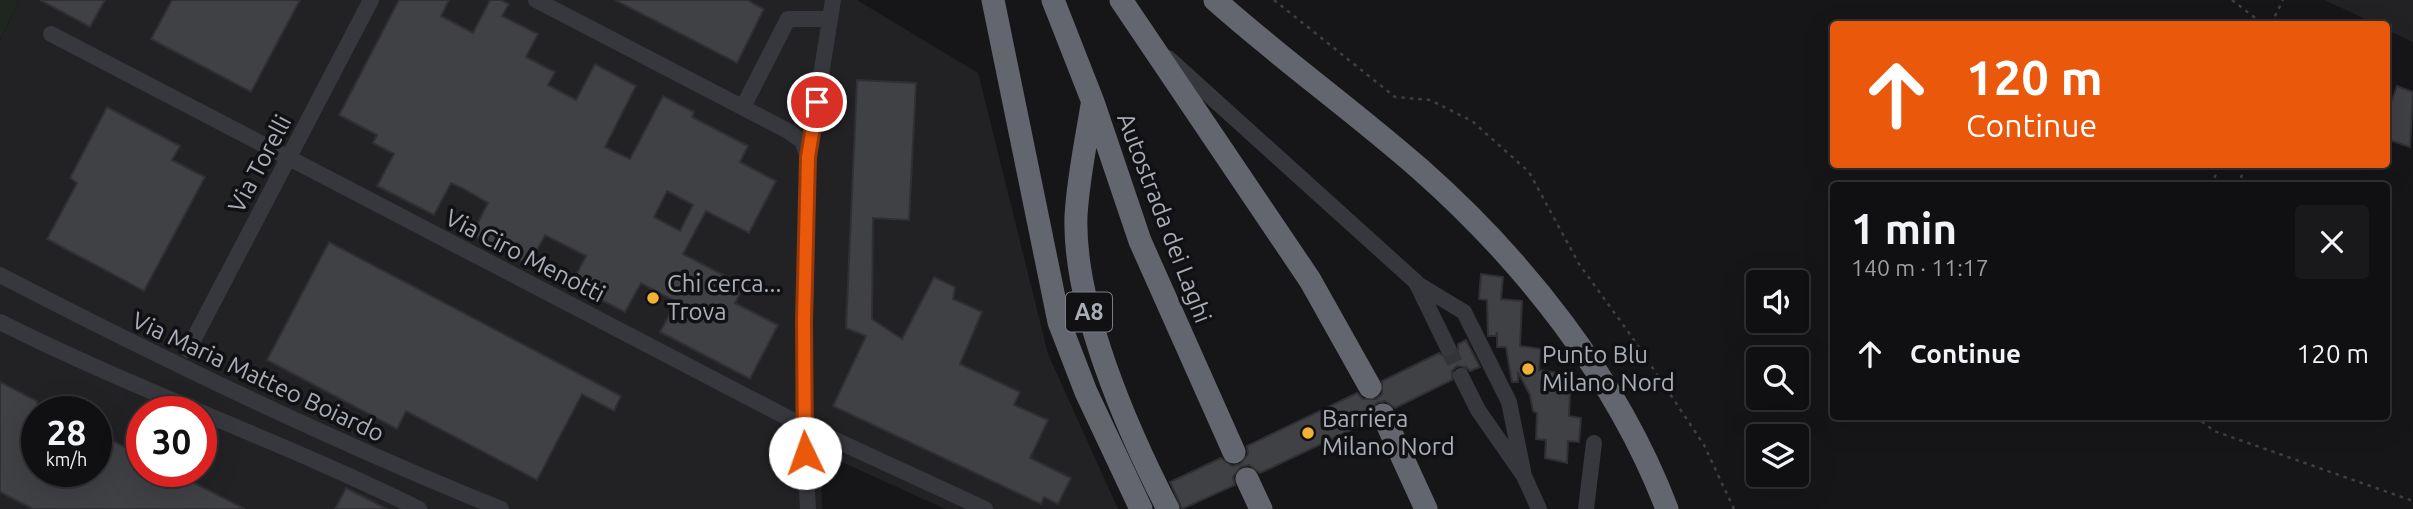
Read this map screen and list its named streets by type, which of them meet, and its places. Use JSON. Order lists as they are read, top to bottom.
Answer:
{
  "streets": {
    "highway": ["Autostrada dei Laghi", "A8"],
    "street": ["Via Torelli", "Via Ciro Menotti", "Via Maria Matteo Boiardo"]
  },
  "crossings": [
    ["Via Torelli", "Via Ciro Menotti"],
    ["Autostrada dei Laghi", "A8"]
  ],
  "places": ["Chi cerca... Trova", "Punto Blu Milano Nord", "Barriera Milano Nord"],
  "page": {
    "turn": ["120 m", "Continue"],
    "heading": ["1 min", "140 m · 11:17"],
    "list": [
      {
        "name": "Continue",
        "value": "120 m"
      }
    ],
    "speed": "28 km/h",
    "limit": "30"
  }
}
